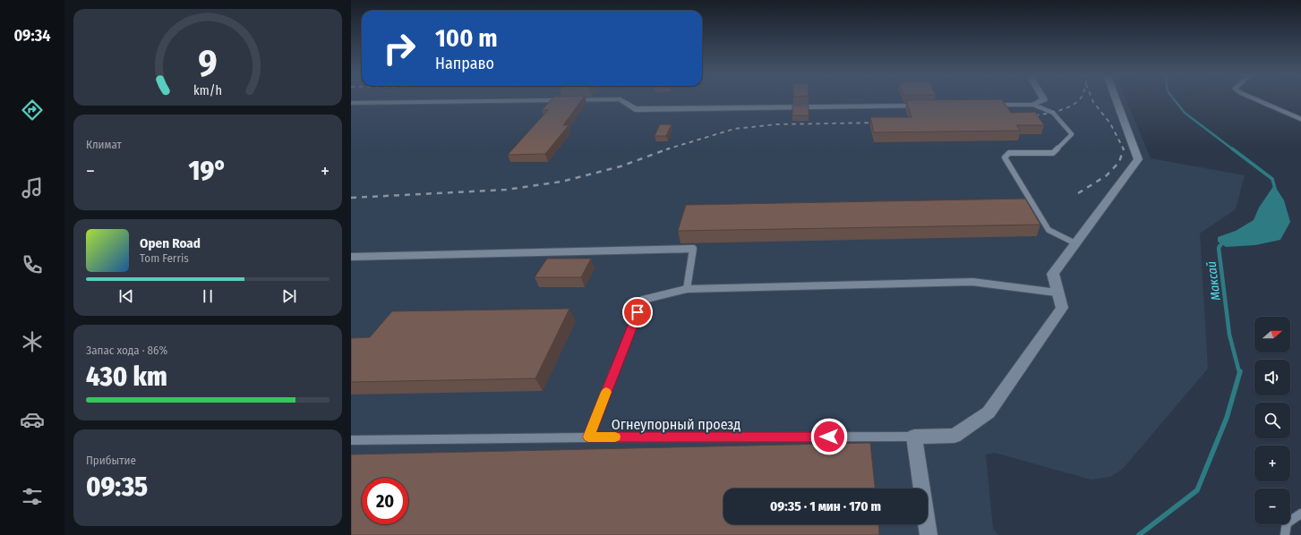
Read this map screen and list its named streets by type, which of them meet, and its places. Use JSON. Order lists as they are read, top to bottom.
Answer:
{
  "streets": {
    "lane": ["Огнеупорный проезд"]
  },
  "water": ["Максай"],
  "north": "right",
  "page": {
    "tabs": "09:34",
    "turn": ["100 m", "Направо"],
    "tile": [
      "Климат",
      ["Запас хода · 86%", "430 km"],
      ["Прибытие", "09:35"]
    ],
    "heat": ["−", "19°", "+"],
    "song": ["Open Road", "Tom Ferris"],
    "map_buttons": ["+", "−"],
    "limit": "20",
    "trip": "09:35 · 1 мин · 170 m",
    "gauge": ["9", "km/h"]
  }
}
